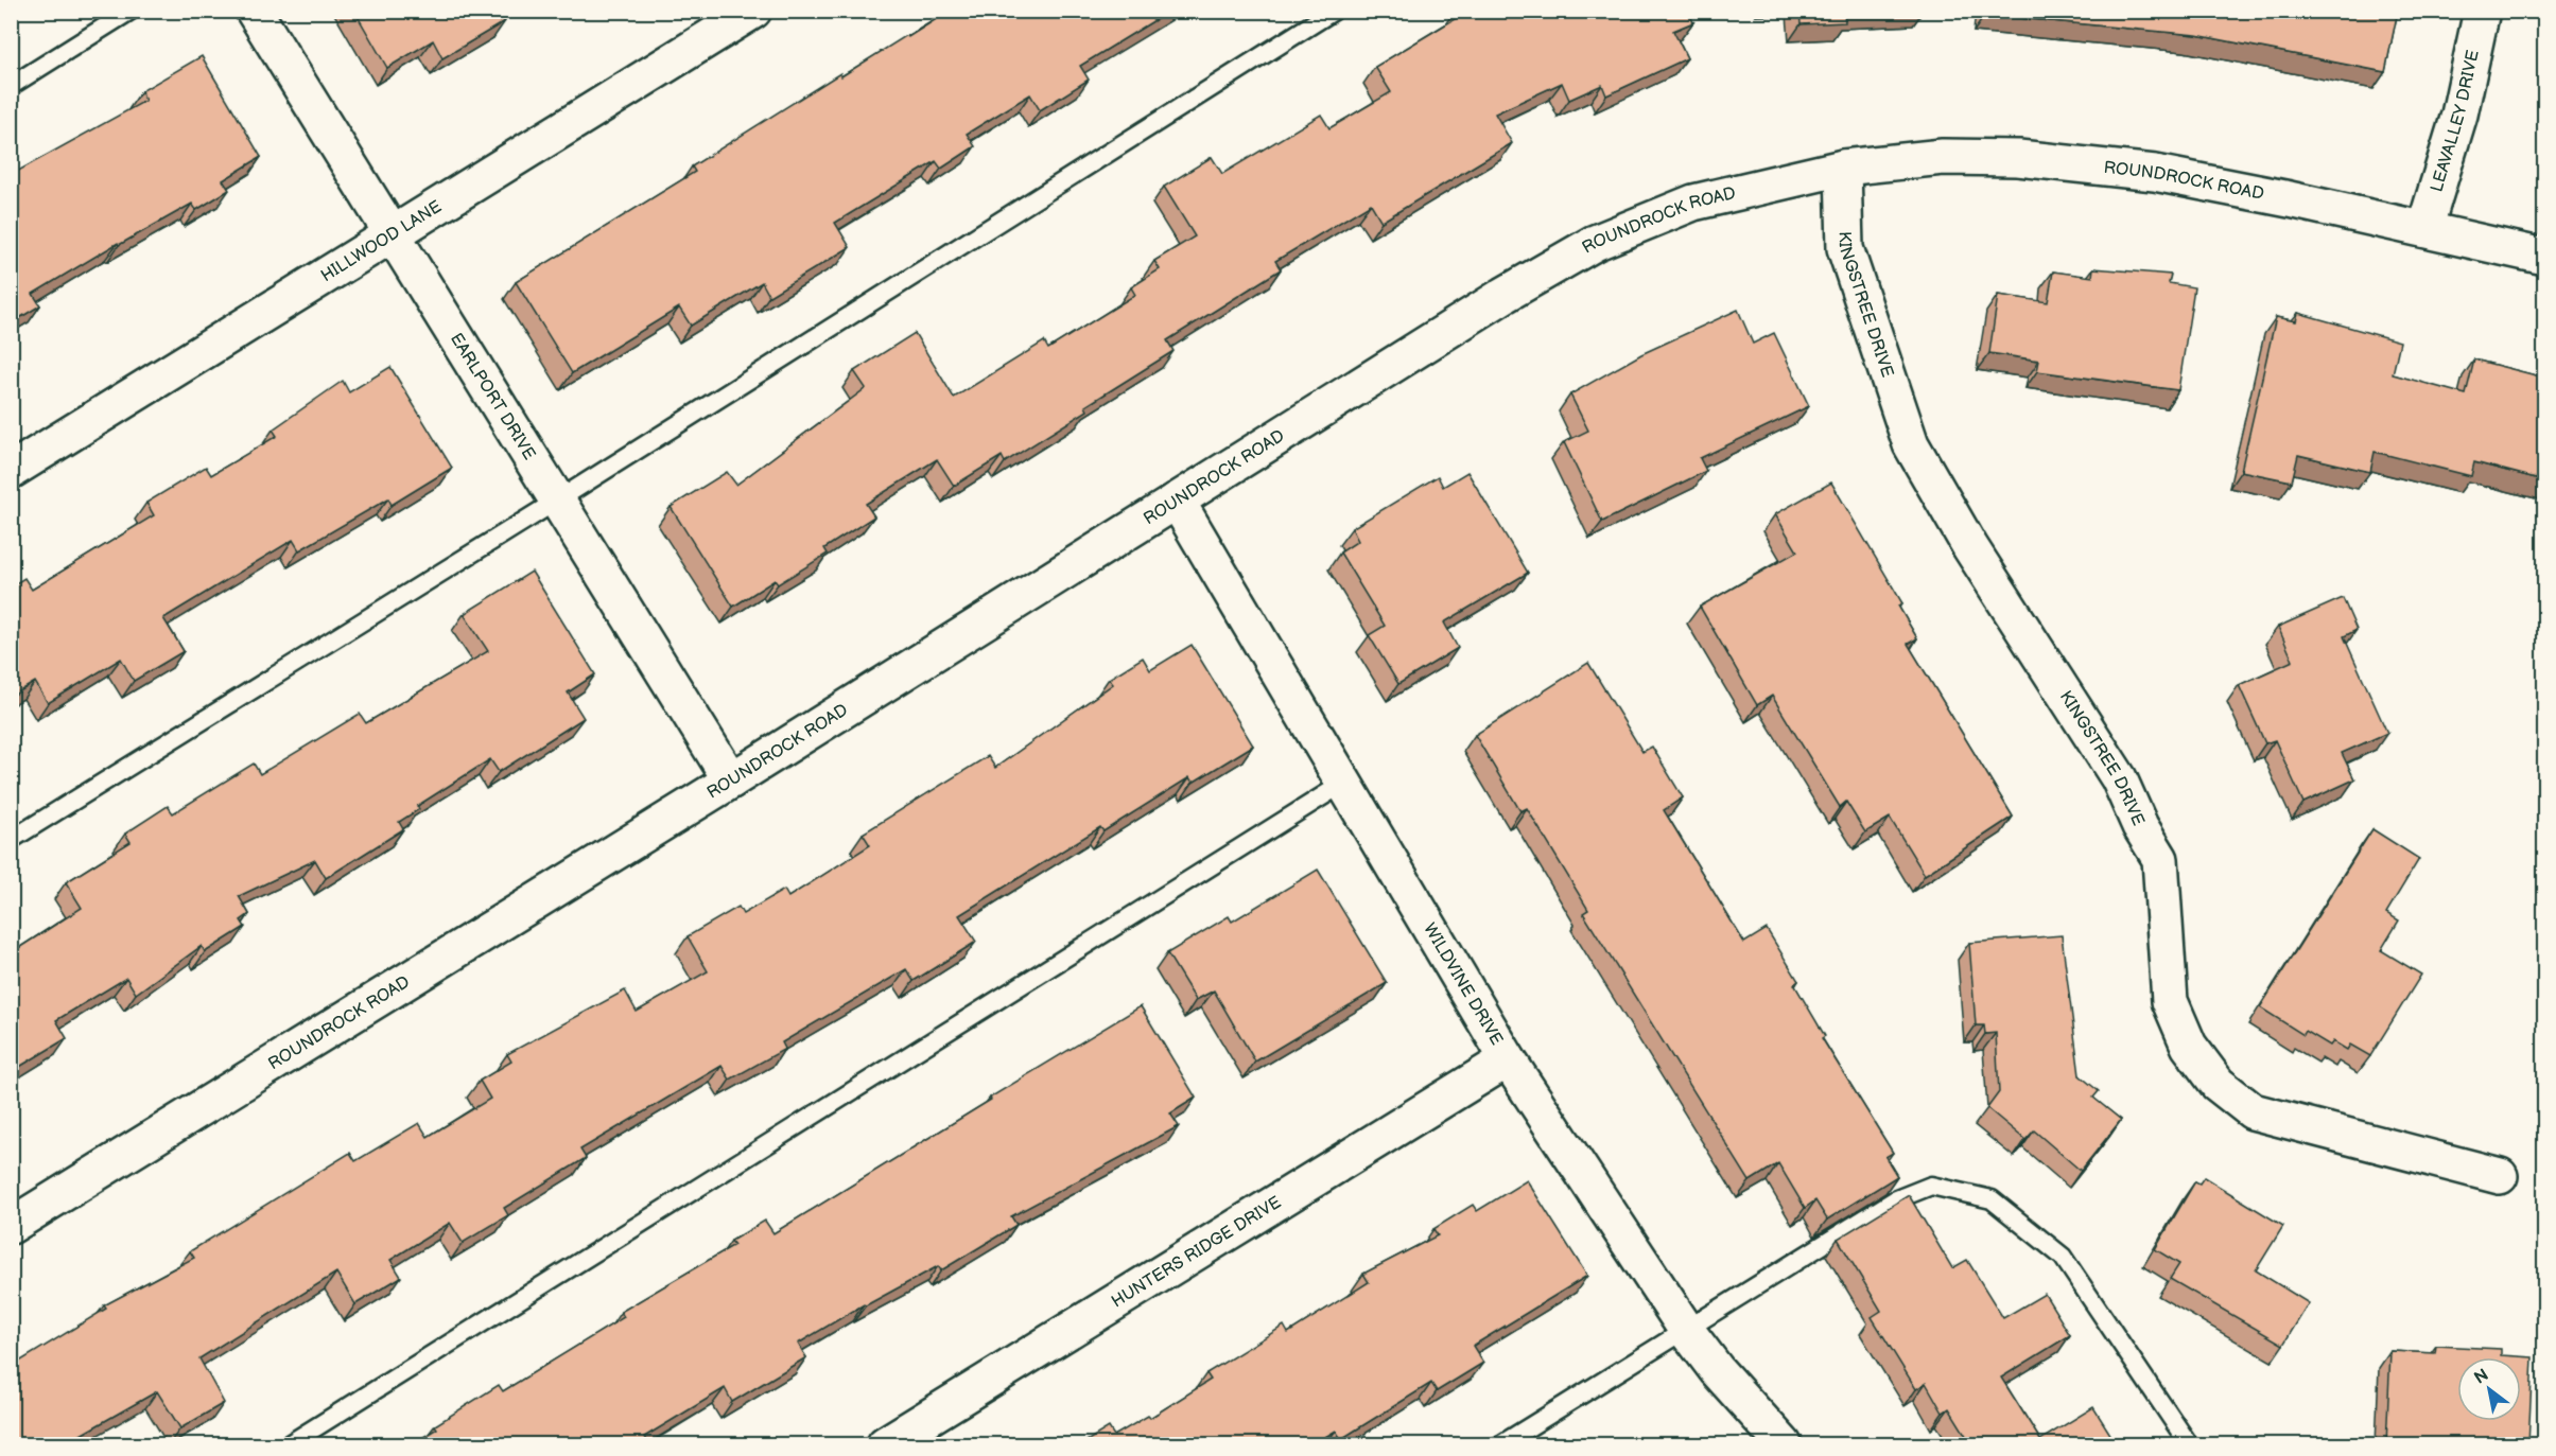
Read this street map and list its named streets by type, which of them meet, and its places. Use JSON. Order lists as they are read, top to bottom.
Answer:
{
  "streets": {
    "street": [
      "LEAVALLEY DRIVE",
      "ROUNDROCK ROAD",
      "HILLWOOD LANE",
      "KINGSTREE DRIVE",
      "EARLPORT DRIVE",
      "WILDVINE DRIVE",
      "HUNTERS RIDGE DRIVE"
    ]
  },
  "crossings": [
    ["LEAVALLEY DRIVE", "ROUNDROCK ROAD"],
    ["ROUNDROCK ROAD", "KINGSTREE DRIVE"],
    ["ROUNDROCK ROAD", "EARLPORT DRIVE"],
    ["ROUNDROCK ROAD", "WILDVINE DRIVE"],
    ["HILLWOOD LANE", "EARLPORT DRIVE"],
    ["WILDVINE DRIVE", "HUNTERS RIDGE DRIVE"]
  ],
  "north": "top left"
}
